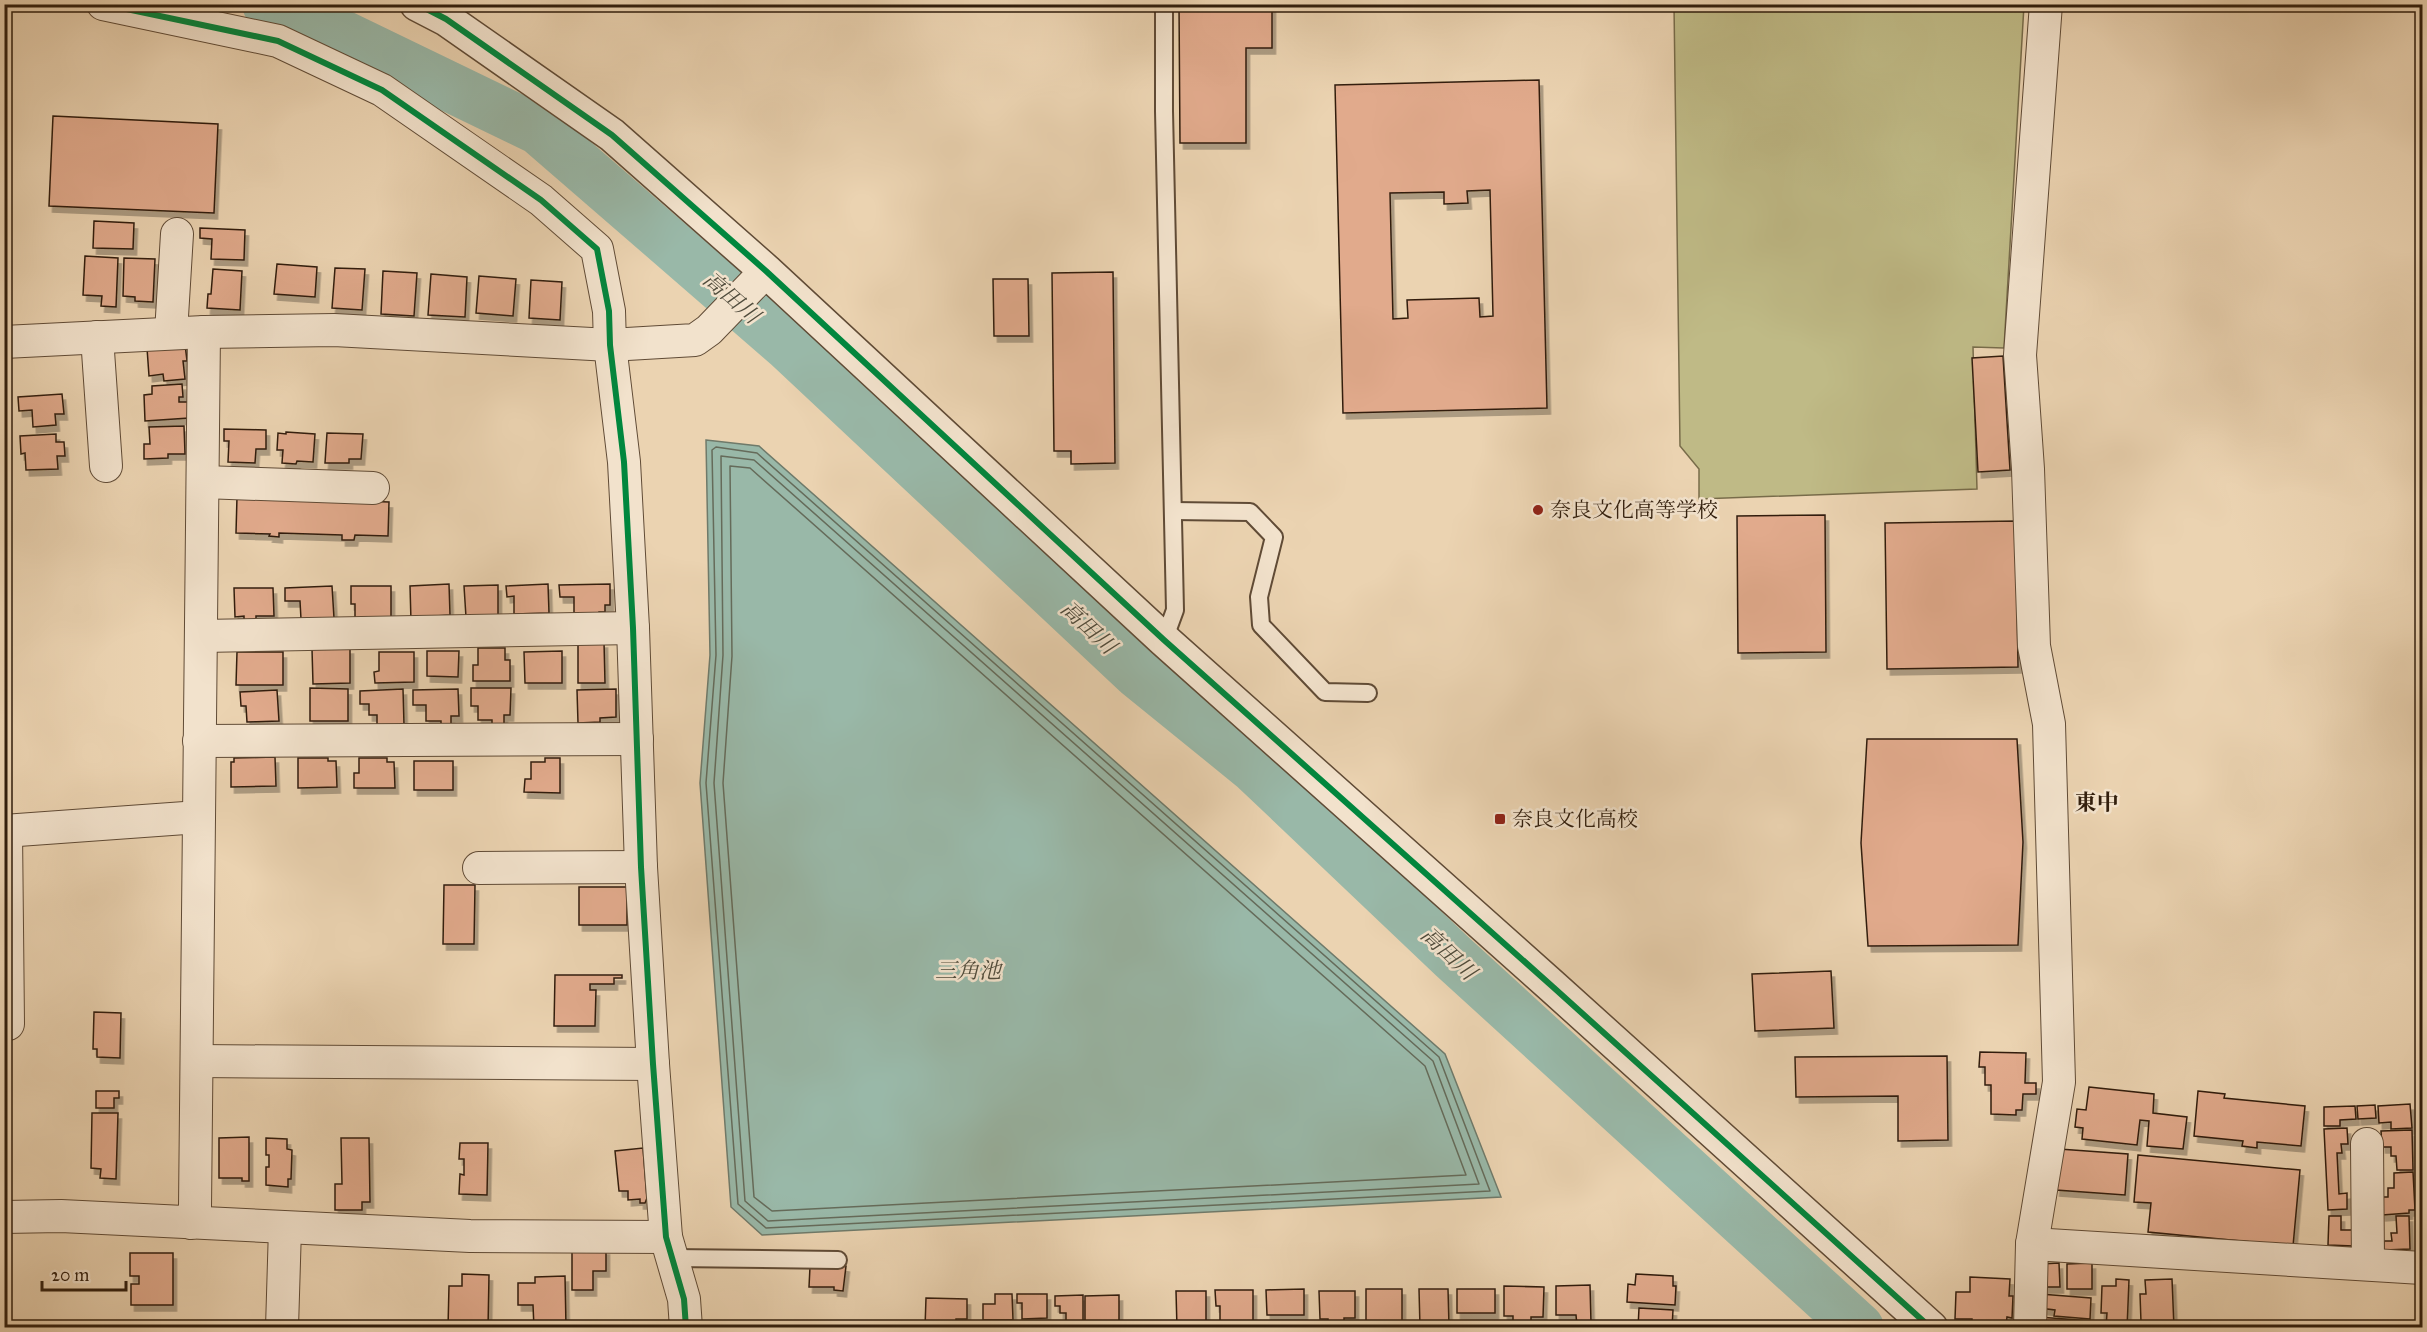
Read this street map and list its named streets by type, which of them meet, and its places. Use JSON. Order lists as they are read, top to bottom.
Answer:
{
  "districts": ["東中"],
  "water": ["高田川", "三角池"],
  "places": {
    "other": ["奈良文化高等学校"],
    "transit": ["奈良文化高校"]
  },
  "scale_bar": "20 m"
}
